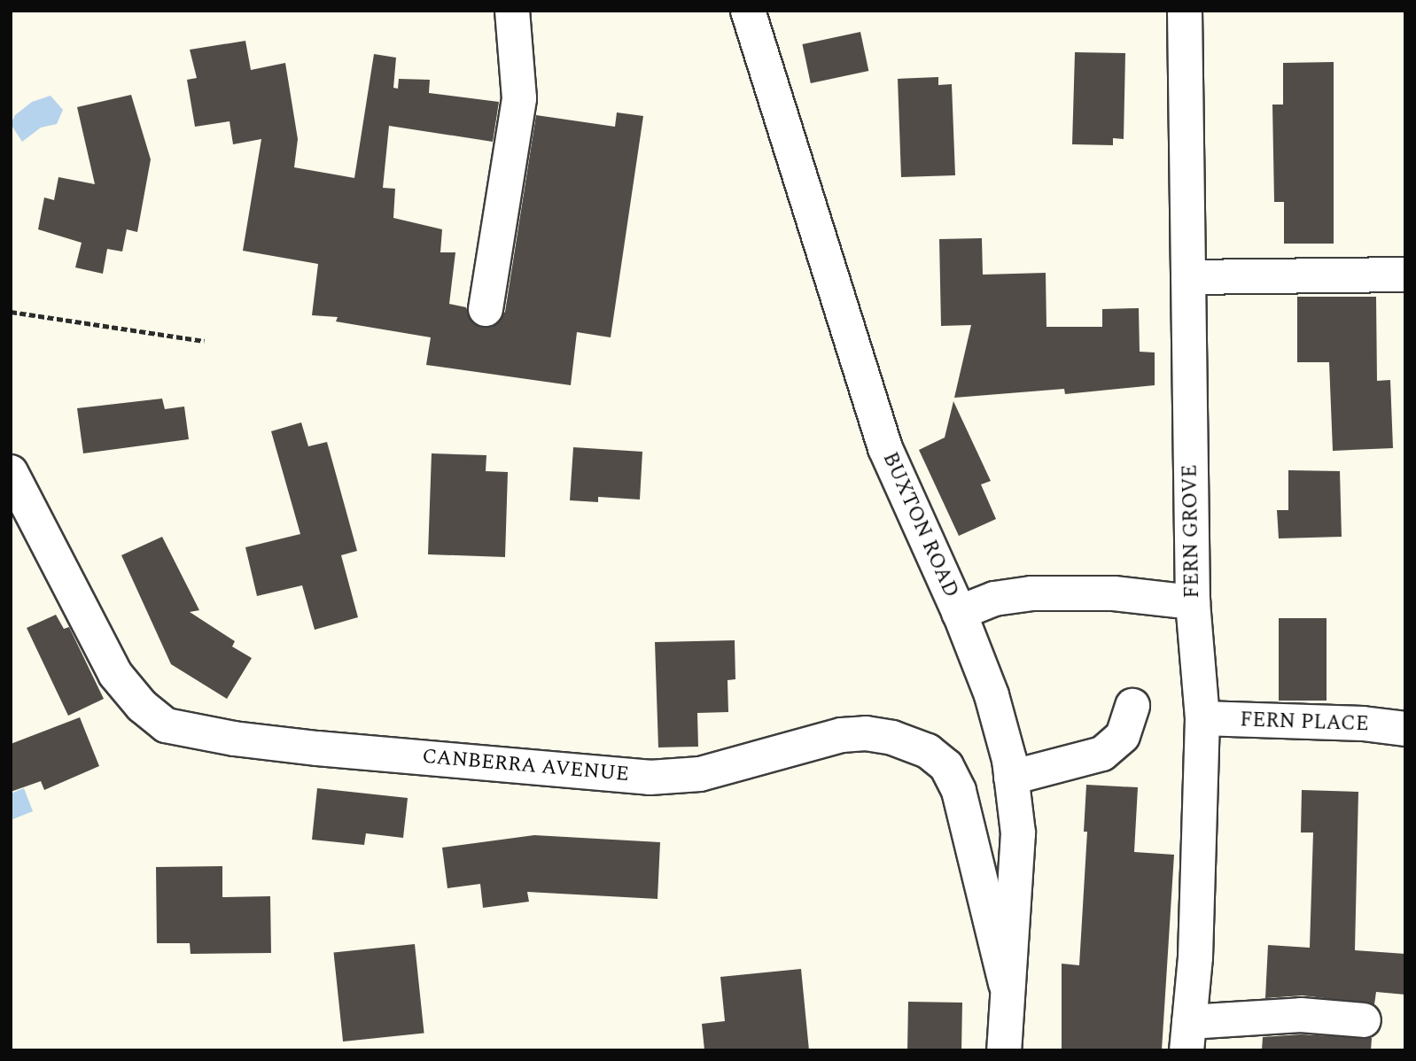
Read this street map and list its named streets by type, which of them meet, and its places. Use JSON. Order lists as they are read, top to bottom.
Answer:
{
  "streets": {
    "street": [
      "BUXTON ROAD",
      "FERN GROVE",
      "FERN PLACE",
      "CANBERRA AVENUE"
    ]
  },
  "crossings": [
    ["BUXTON ROAD", "CANBERRA AVENUE"],
    ["FERN GROVE", "FERN PLACE"]
  ]
}
